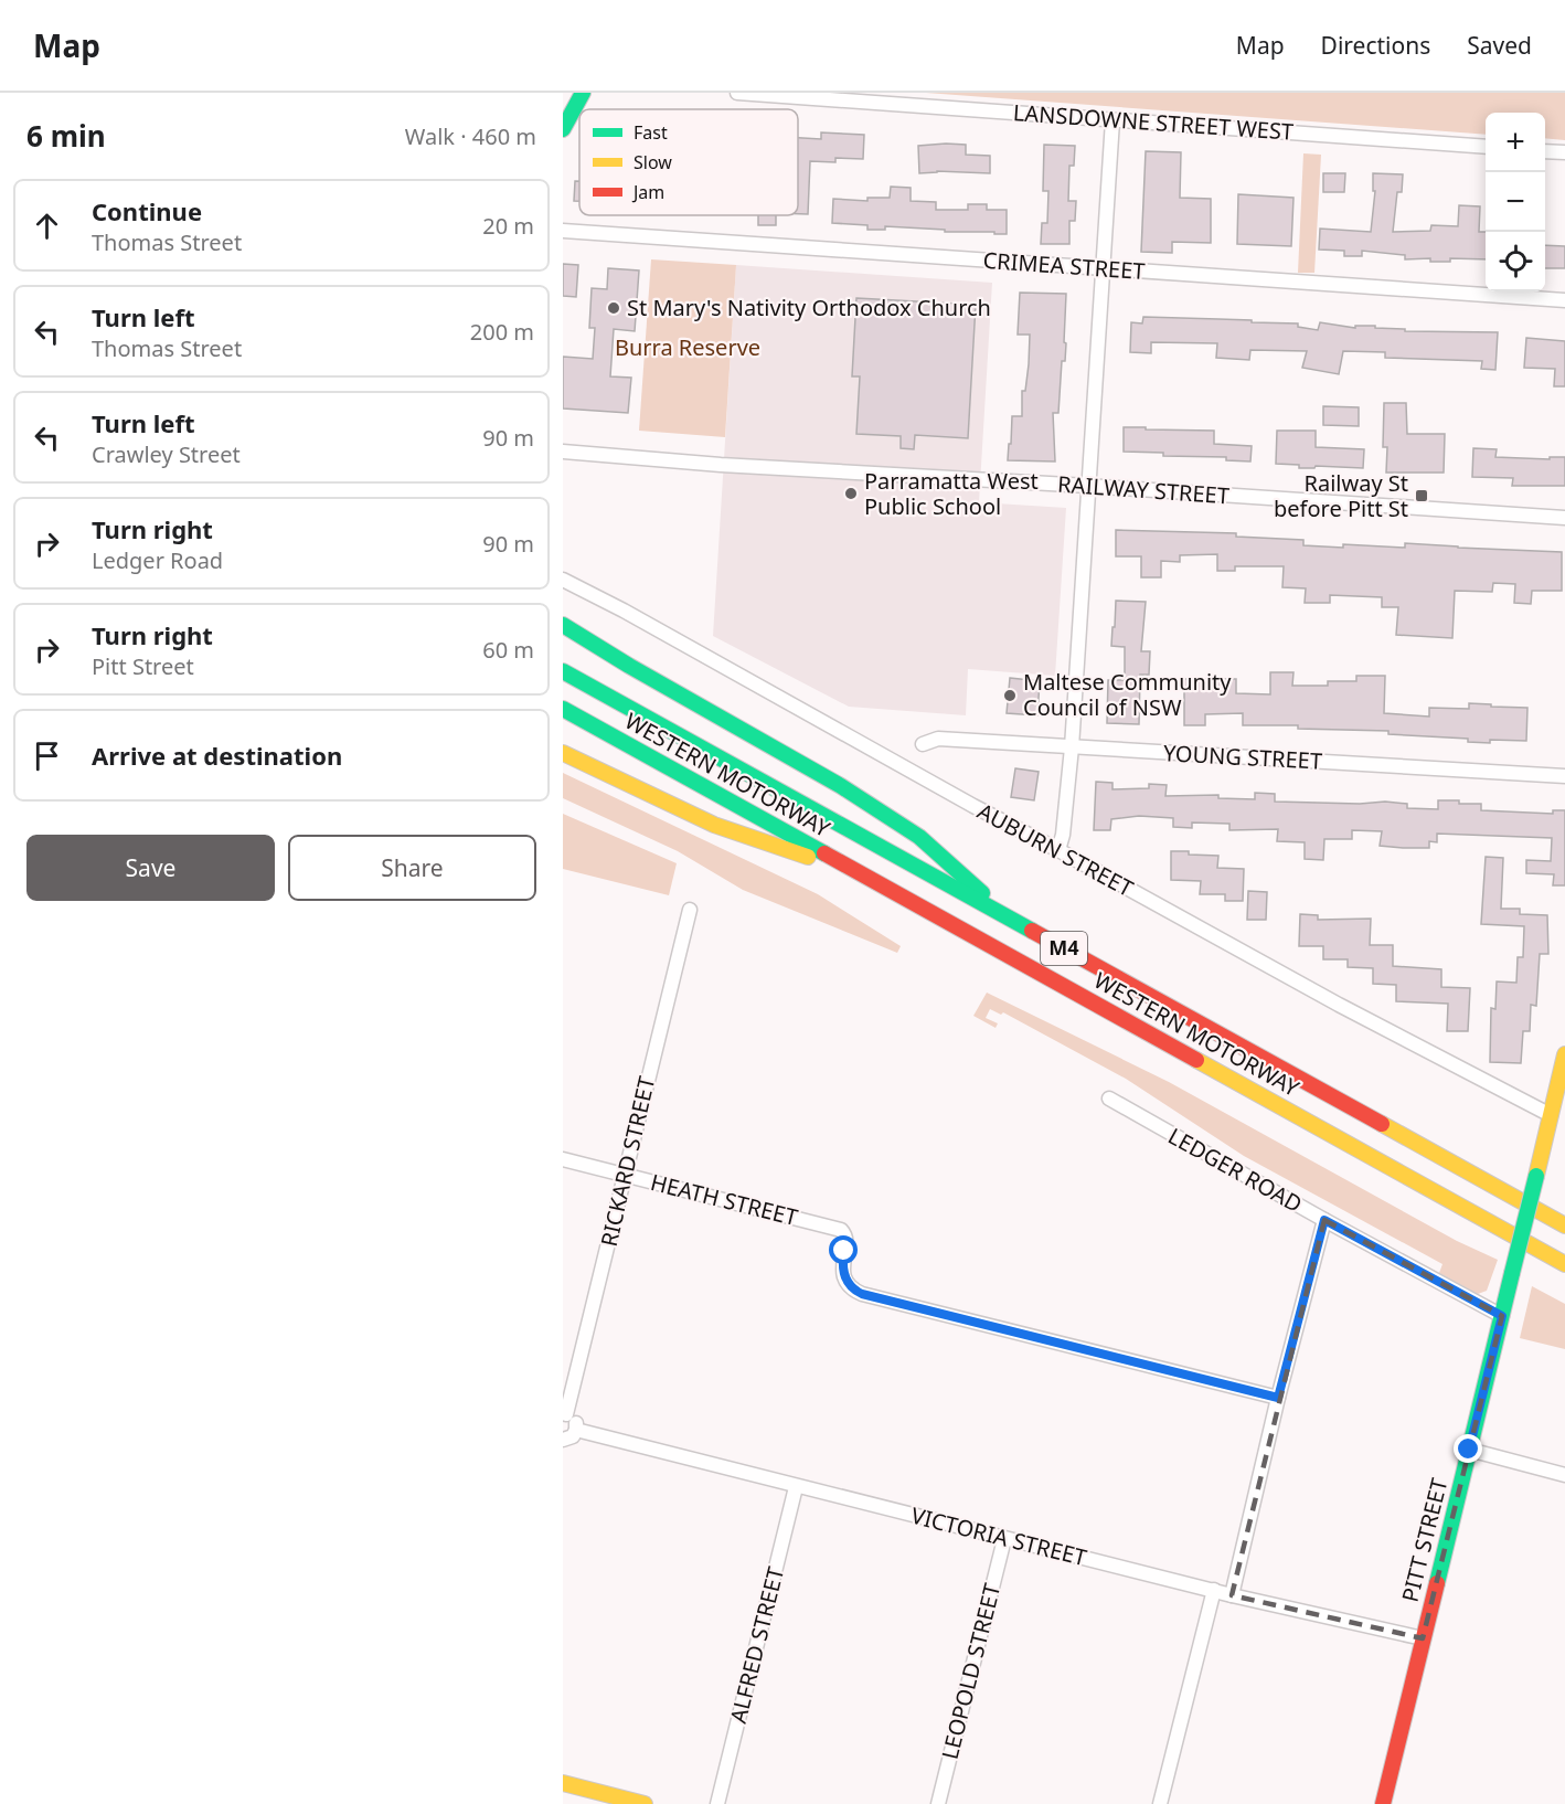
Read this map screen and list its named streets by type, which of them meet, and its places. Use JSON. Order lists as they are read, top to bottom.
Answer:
{
  "streets": {
    "main road": ["WESTERN MOTORWAY", "M4", "PITT STREET"],
    "street": [
      "LANSDOWNE STREET WEST",
      "CRIMEA STREET",
      "RAILWAY STREET",
      "YOUNG STREET",
      "AUBURN STREET",
      "RICKARD STREET",
      "LEDGER ROAD",
      "HEATH STREET",
      "VICTORIA STREET",
      "ALFRED STREET",
      "LEOPOLD STREET"
    ]
  },
  "crossings": [
    ["WESTERN MOTORWAY", "M4"],
    ["AUBURN STREET", "PITT STREET"],
    ["RICKARD STREET", "HEATH STREET"],
    ["LEDGER ROAD", "PITT STREET"],
    ["VICTORIA STREET", "PITT STREET"],
    ["VICTORIA STREET", "ALFRED STREET"],
    ["VICTORIA STREET", "LEOPOLD STREET"]
  ],
  "parks": ["Burra Reserve"],
  "places": {
    "other": ["St Mary's Nativity Orthodox Church", "Parramatta West Public School", "Maltese Community Council of NSW"],
    "transit": ["Railway St before Pitt St"]
  },
  "legend": ["Fast", "Slow", "Jam"],
  "page": {
    "header": "Map",
    "nav": ["Map", "Directions", "Saved"],
    "heading": ["6 min", "Walk · 460 m"],
    "map_buttons": ["+", "−"],
    "list": [
      ["Continue", "Thomas Street", "20 m"],
      ["Turn left", "Thomas Street", "200 m"],
      ["Turn left", "Crawley Street", "90 m"],
      ["Turn right", "Ledger Road", "90 m"],
      ["Turn right", "Pitt Street", "60 m"],
      "Arrive at destination"
    ],
    "buttons": ["Save", "Share"]
  }
}
